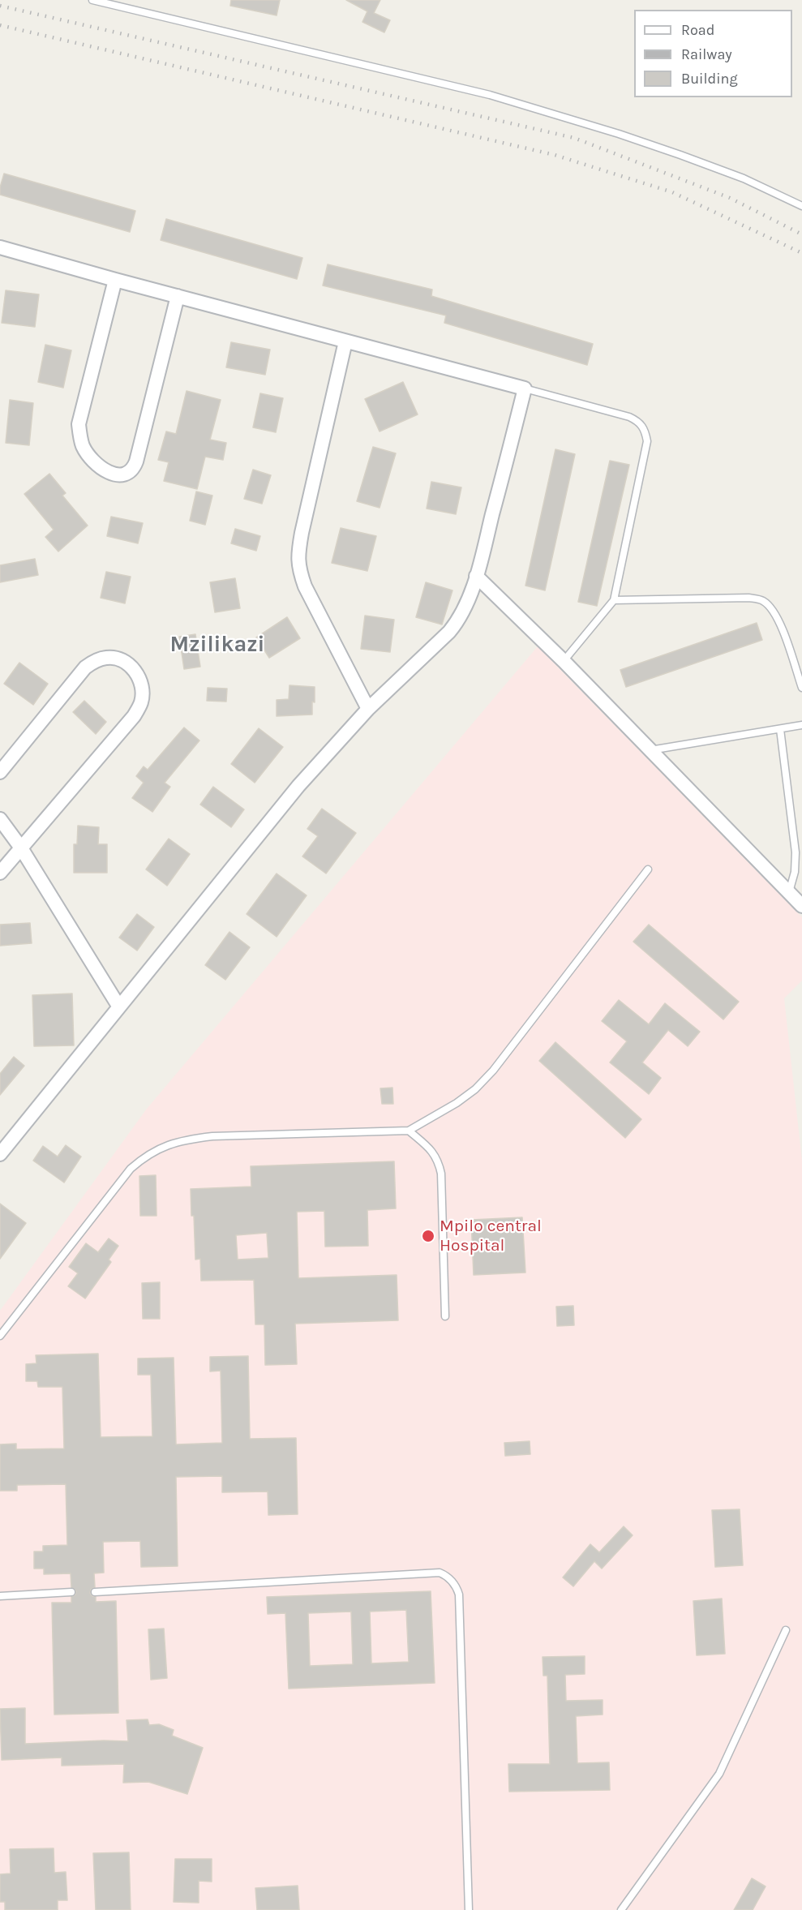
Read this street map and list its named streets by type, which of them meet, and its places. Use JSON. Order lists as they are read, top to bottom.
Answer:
{
  "districts": ["Mzilikazi"],
  "places": ["Mpilo central Hospital"],
  "legend": ["Road", "Railway", "Building"]
}
